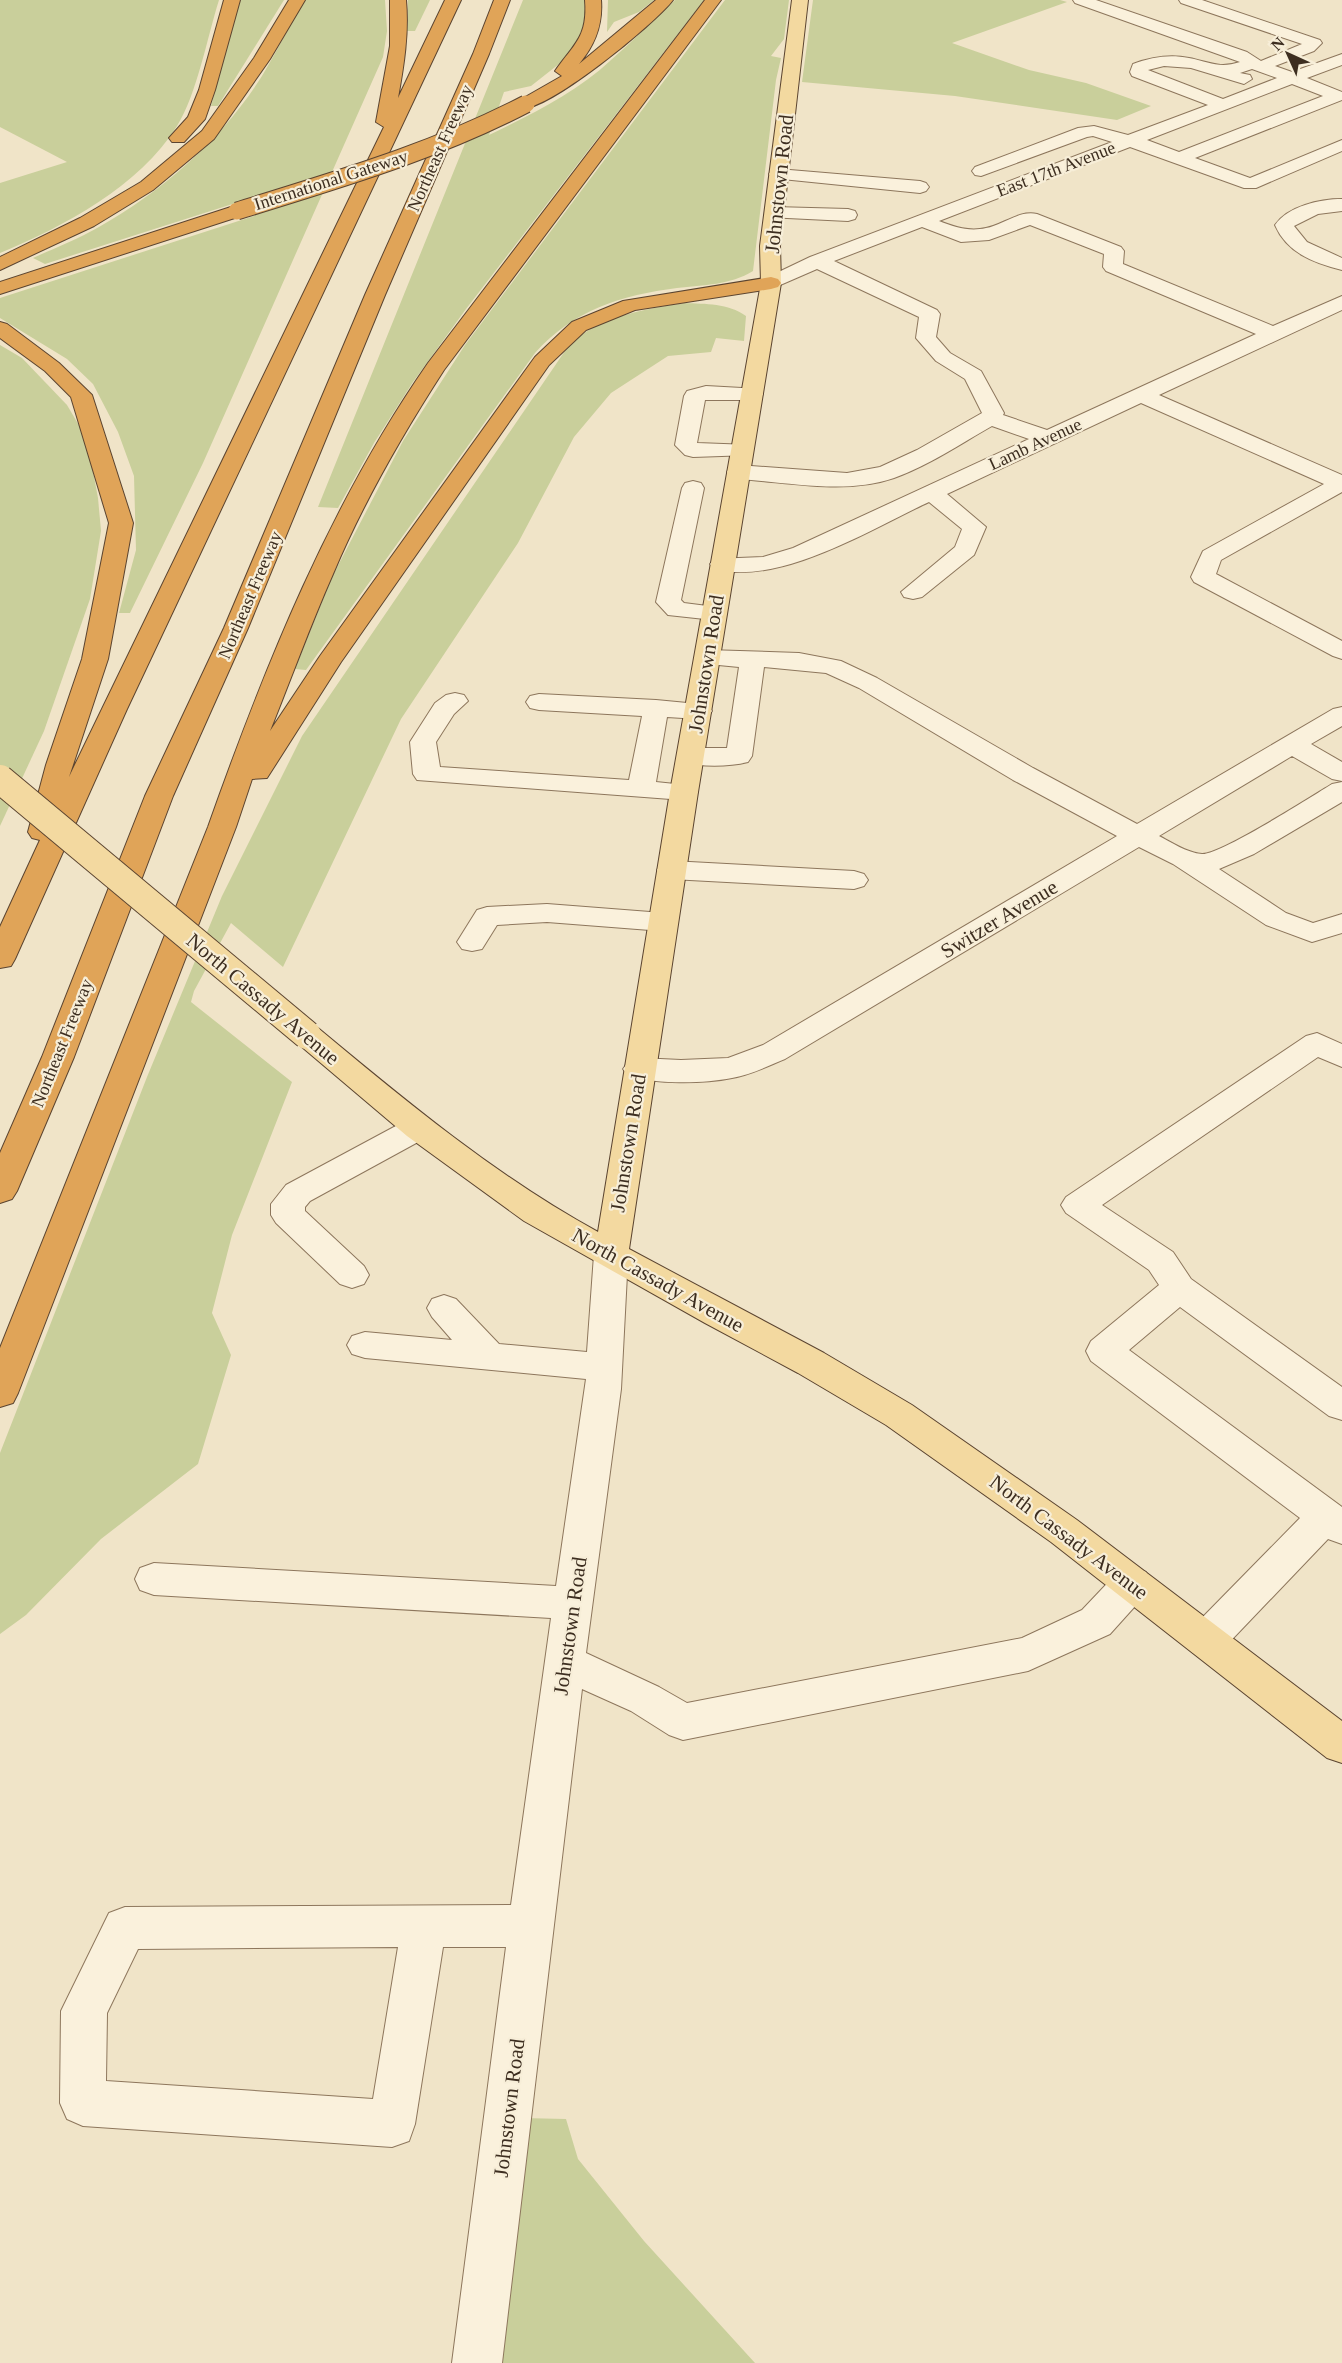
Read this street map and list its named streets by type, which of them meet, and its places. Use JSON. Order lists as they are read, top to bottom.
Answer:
{
  "streets": {
    "highway": ["Northeast Freeway", "International Gateway"],
    "main road": ["Johnstown Road", "North Cassady Avenue"],
    "street": ["East 17th Avenue", "Lamb Avenue", "Switzer Avenue"]
  },
  "crossings": [
    ["East 17th Avenue", "Johnstown Road"],
    ["Johnstown Road", "Lamb Avenue"],
    ["Johnstown Road", "Switzer Avenue"],
    ["Johnstown Road", "North Cassady Avenue"]
  ],
  "north": "top left"
}
